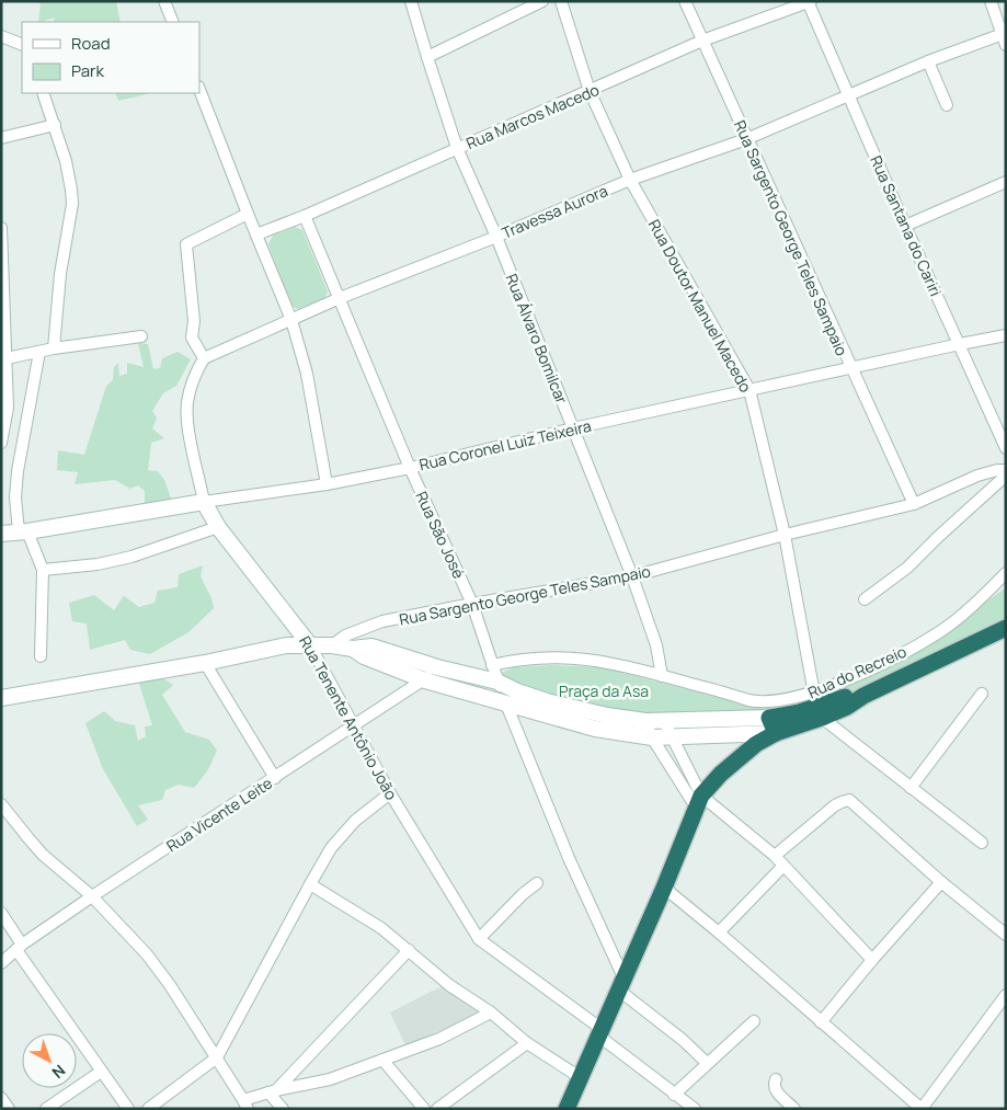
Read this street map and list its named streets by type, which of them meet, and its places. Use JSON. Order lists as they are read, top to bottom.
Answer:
{
  "streets": {
    "main road": ["Rua Coronel Luiz Teixeira", "Rua Tenente Antônio João"],
    "street": [
      "Rua Marcos Macedo",
      "Travessa Aurora",
      "Rua Santana do Cariri",
      "Rua Sargento George Teles Sampaio",
      "Rua Doutor Manuel Macedo",
      "Rua Álvaro Bomilcar",
      "Rua São José",
      "Rua do Recreio",
      "Rua Vicente Leite"
    ]
  },
  "crossings": [
    ["Rua Marcos Macedo", "Rua Santana do Cariri"],
    ["Rua Marcos Macedo", "Rua Sargento George Teles Sampaio"],
    ["Rua Marcos Macedo", "Rua Doutor Manuel Macedo"],
    ["Rua Marcos Macedo", "Rua Álvaro Bomilcar"],
    ["Rua Marcos Macedo", "Rua São José"],
    ["Travessa Aurora", "Rua Santana do Cariri"],
    ["Travessa Aurora", "Rua Sargento George Teles Sampaio"],
    ["Travessa Aurora", "Rua Doutor Manuel Macedo"],
    ["Travessa Aurora", "Rua Álvaro Bomilcar"],
    ["Travessa Aurora", "Rua São José"],
    ["Travessa Aurora", "Rua Tenente Antônio João"],
    ["Rua Santana do Cariri", "Rua Coronel Luiz Teixeira"],
    ["Rua Sargento George Teles Sampaio", "Rua Doutor Manuel Macedo"],
    ["Rua Sargento George Teles Sampaio", "Rua Álvaro Bomilcar"],
    ["Rua Sargento George Teles Sampaio", "Rua Coronel Luiz Teixeira"],
    ["Rua Sargento George Teles Sampaio", "Rua São José"],
    ["Rua Doutor Manuel Macedo", "Rua Coronel Luiz Teixeira"],
    ["Rua Doutor Manuel Macedo", "Rua do Recreio"],
    ["Rua Álvaro Bomilcar", "Rua Coronel Luiz Teixeira"],
    ["Rua Álvaro Bomilcar", "Rua do Recreio"],
    ["Rua Coronel Luiz Teixeira", "Rua São José"],
    ["Rua Coronel Luiz Teixeira", "Rua Tenente Antônio João"],
    ["Rua São José", "Rua do Recreio"],
    ["Rua Tenente Antônio João", "Rua Vicente Leite"]
  ],
  "parks": ["Praça da Asa"],
  "legend": ["Road", "Park"],
  "north": "bottom right"
}
